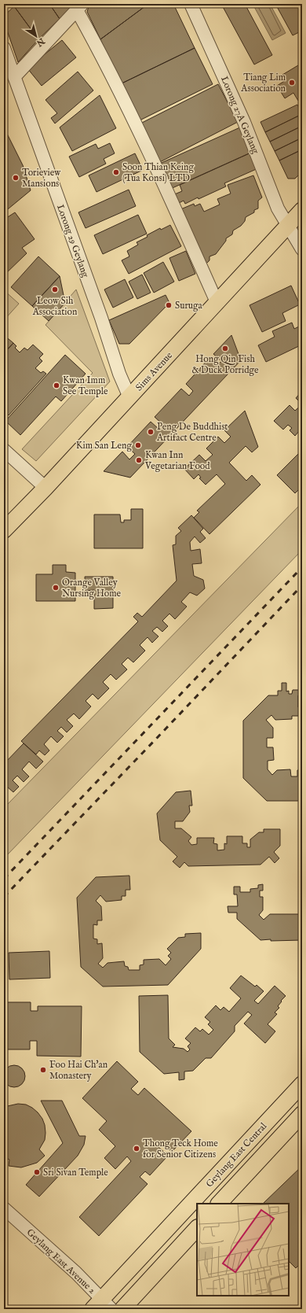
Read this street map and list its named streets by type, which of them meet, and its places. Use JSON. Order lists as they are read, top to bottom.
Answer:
{
  "streets": {
    "main road": ["Sims Avenue", "Geylang East Central"],
    "street": ["Lorong 27A Geylang", "Lorong 29 Geylang", "Geylang East Avenue 2"]
  },
  "crossings": [
    ["Lorong 27A Geylang", "Sims Avenue"],
    ["Lorong 29 Geylang", "Sims Avenue"],
    ["Geylang East Central", "Geylang East Avenue 2"]
  ],
  "places": [
    "Tiang Lim Association",
    "Soon Thian Keing (Tua Konsi) LTD",
    "Torieview Mansions",
    "Leow Sih Association",
    "Suruga",
    "Hong Qin Fish & Duck Porridge",
    "Kwan Imm See Temple",
    "Peng De Buddhist Artifact Centre",
    "Kim San Leng",
    "Kwan Inn Vegetarian Food",
    "Orange Valley Nursing Home",
    "Foo Hai Ch'an Monastery",
    "Thong Teck Home for Senior Citizens",
    "Sri Sivan Temple"
  ],
  "north": "bottom right"
}
